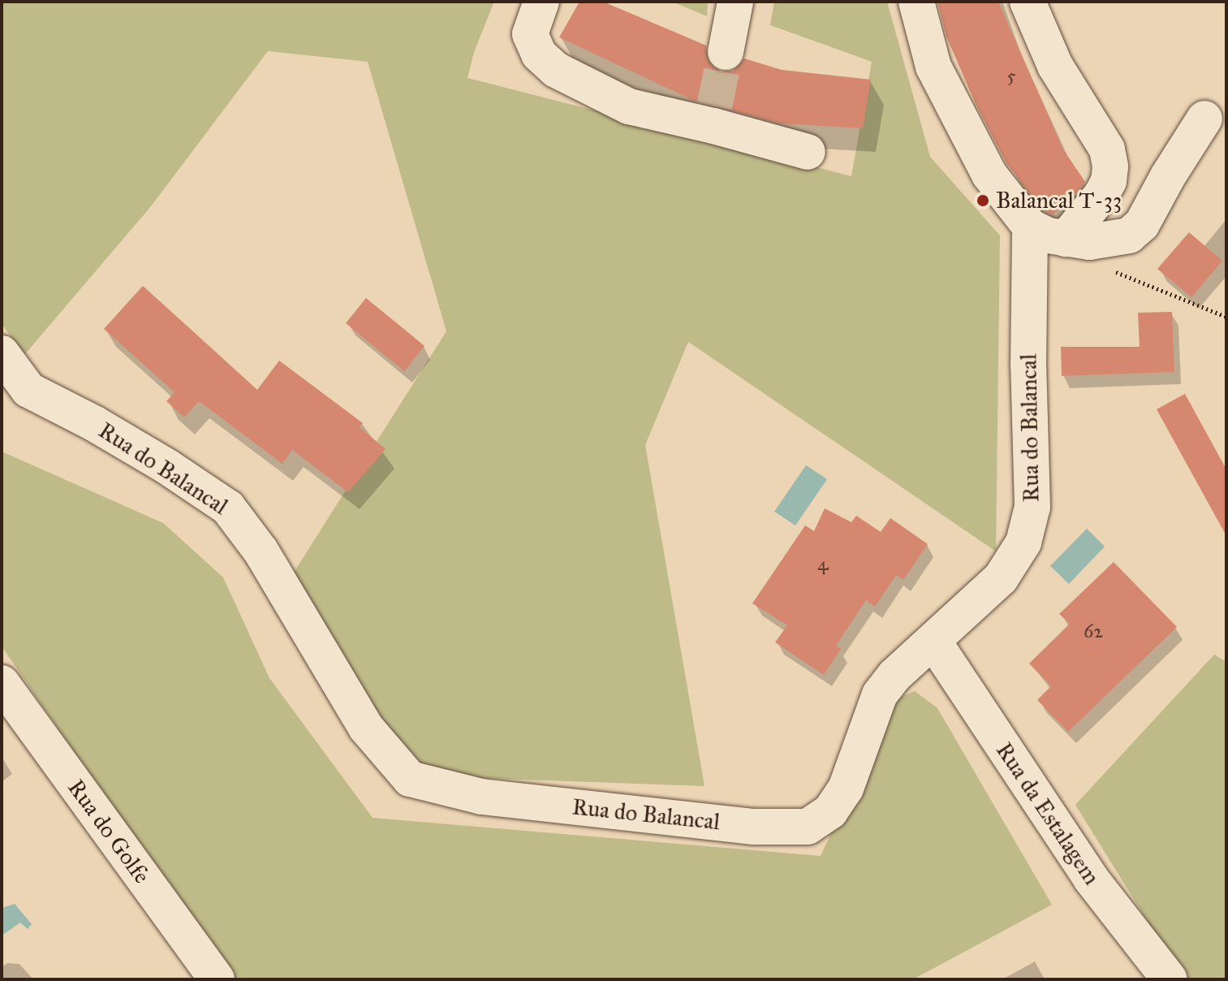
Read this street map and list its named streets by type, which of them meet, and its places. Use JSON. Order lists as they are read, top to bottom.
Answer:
{
  "streets": {
    "street": ["Rua do Balancal", "Rua da Estalagem", "Rua do Golfe"]
  },
  "crossings": [
    ["Rua do Balancal", "Rua da Estalagem"]
  ],
  "places": ["Balancal T-33"],
  "house_numbers": ["5", "4", "62"]
}
